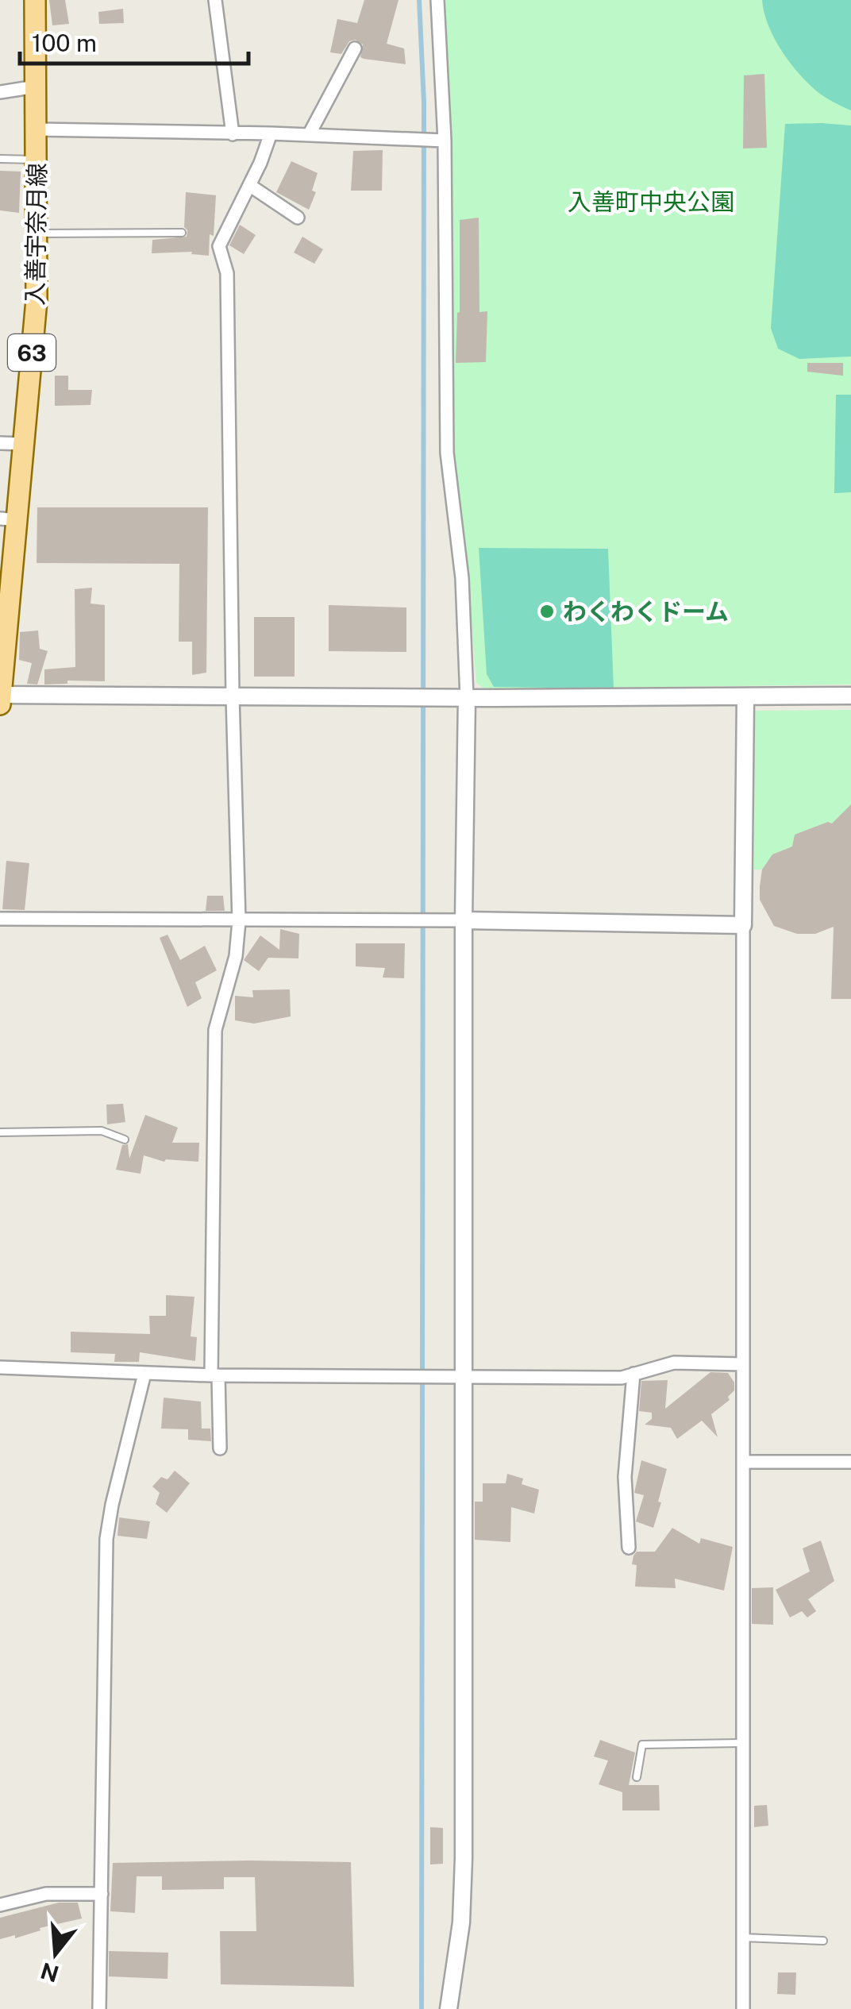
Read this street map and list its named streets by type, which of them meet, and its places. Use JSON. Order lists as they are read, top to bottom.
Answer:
{
  "streets": {
    "main road": ["入善宇奈月線", "63"]
  },
  "parks": ["入善町中央公園"],
  "places": ["わくわくドーム"],
  "scale_bar": "100 m",
  "north": "bottom"
}
